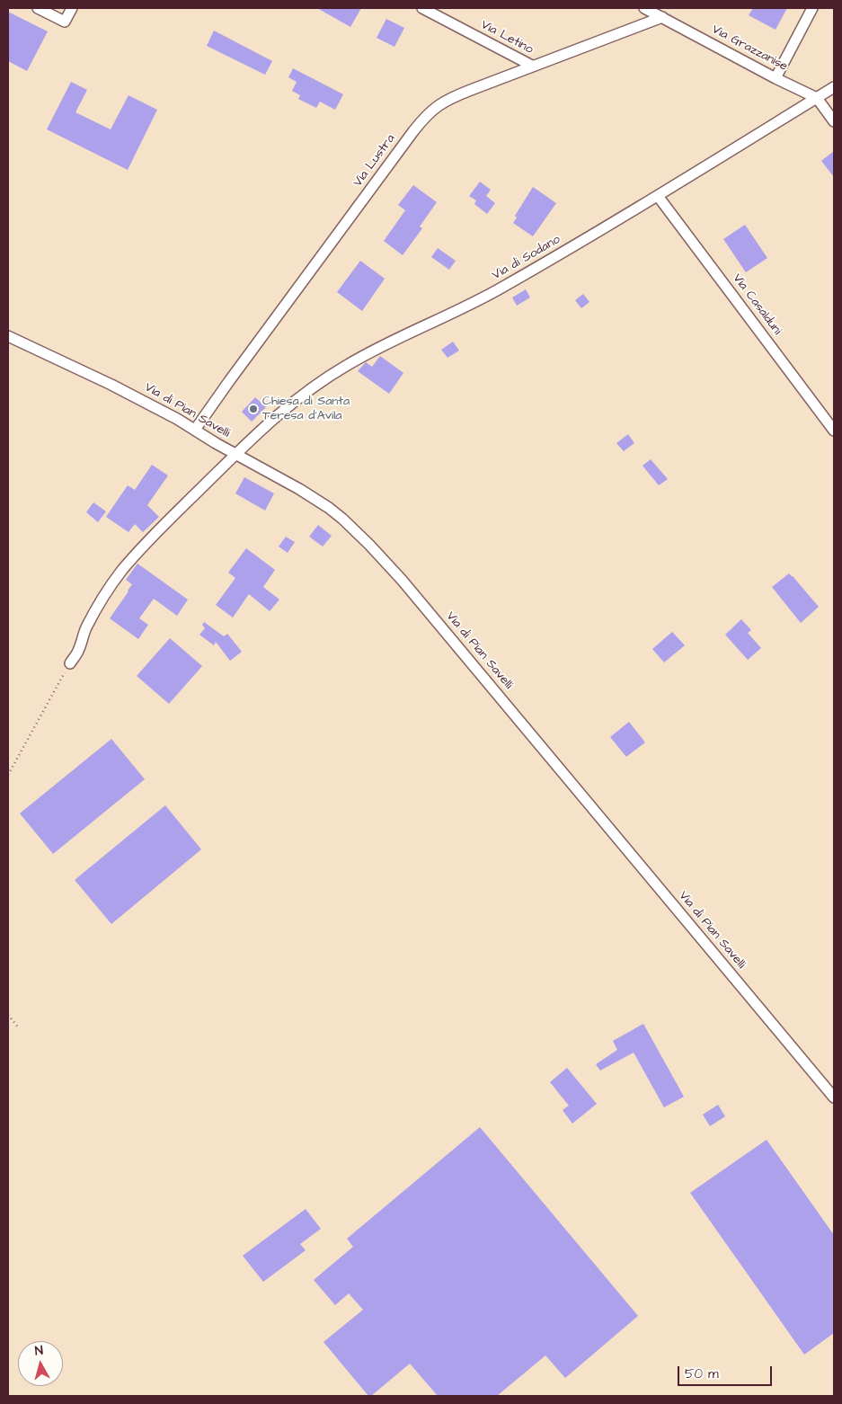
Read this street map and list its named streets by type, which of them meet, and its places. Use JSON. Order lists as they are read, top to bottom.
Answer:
{
  "streets": {
    "street": [
      "Via Letino",
      "Via Grazzanise",
      "Via Lustra",
      "Via di Sodano",
      "Via Casalduni",
      "Via di Pian Savelli"
    ]
  },
  "crossings": [
    ["Via Letino", "Via Lustra"],
    ["Via Grazzanise", "Via Lustra"],
    ["Via Grazzanise", "Via di Sodano"],
    ["Via Lustra", "Via di Pian Savelli"],
    ["Via di Sodano", "Via Casalduni"],
    ["Via di Sodano", "Via di Pian Savelli"]
  ],
  "places": ["Chiesa di Santa Teresa d'Avila"],
  "scale_bar": "50 m",
  "north": "top"
}
